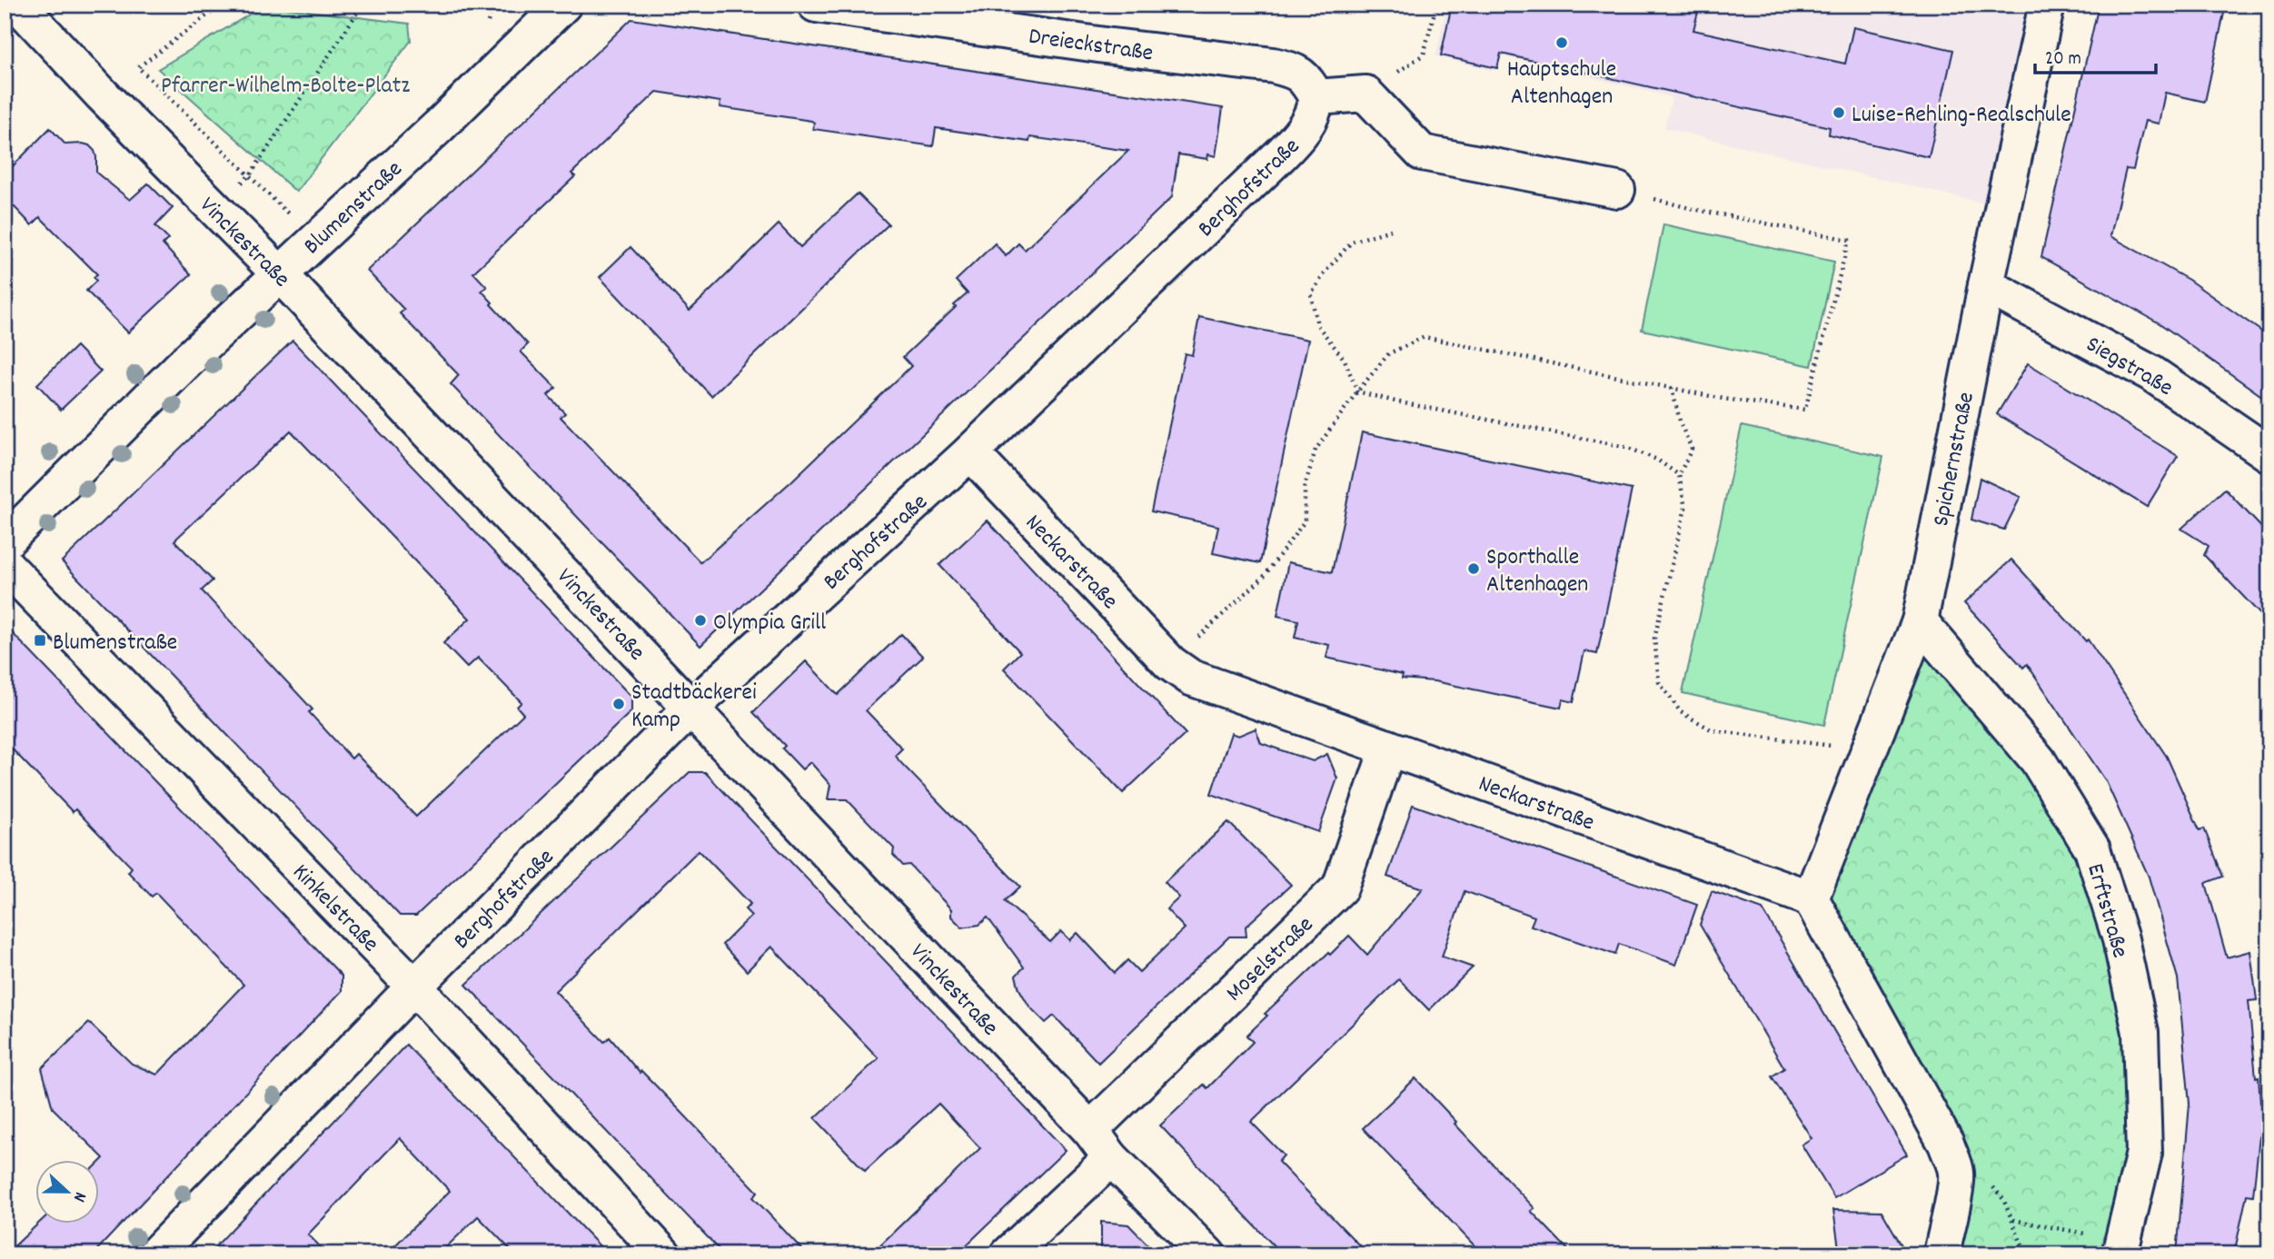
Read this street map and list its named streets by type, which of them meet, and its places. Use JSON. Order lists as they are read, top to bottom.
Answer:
{
  "streets": {
    "street": [
      "Dreieckstraße",
      "Berghofstraße",
      "Blumenstraße",
      "Vinckestraße",
      "Siegstraße",
      "Spichernstraße",
      "Neckarstraße",
      "Kinkelstraße",
      "Erftstraße",
      "Moselstraße"
    ]
  },
  "crossings": [
    ["Dreieckstraße", "Berghofstraße"],
    ["Berghofstraße", "Vinckestraße"],
    ["Berghofstraße", "Neckarstraße"],
    ["Berghofstraße", "Kinkelstraße"],
    ["Blumenstraße", "Vinckestraße"],
    ["Vinckestraße", "Moselstraße"],
    ["Siegstraße", "Spichernstraße"],
    ["Spichernstraße", "Neckarstraße"],
    ["Spichernstraße", "Erftstraße"],
    ["Neckarstraße", "Moselstraße"]
  ],
  "parks": ["Pfarrer-Wilhelm-Bolte-Platz"],
  "places": {
    "other": [
      "Hauptschule Altenhagen",
      "Luise-Rehling-Realschule",
      "Sporthalle Altenhagen",
      "Olympia Grill",
      "Stadtbäckerei Kamp"
    ],
    "transit": ["Blumenstraße"]
  },
  "scale_bar": "20 m",
  "north": "right"
}
